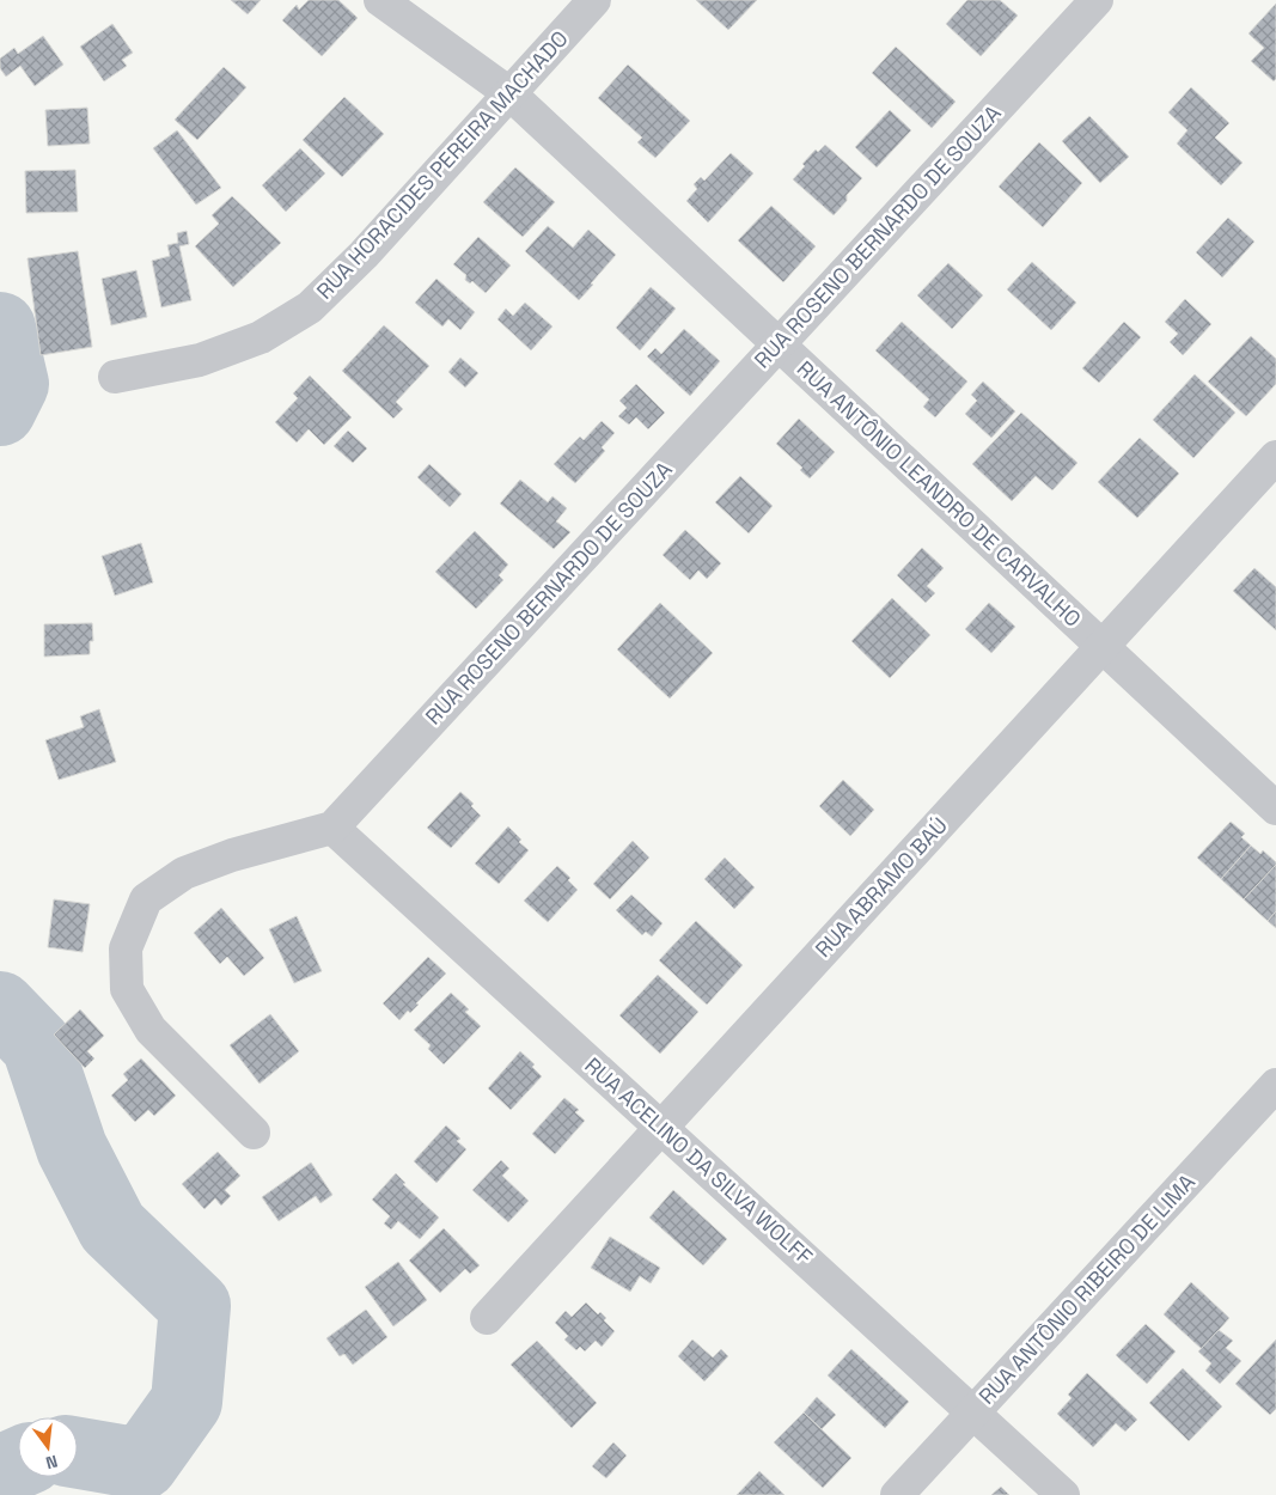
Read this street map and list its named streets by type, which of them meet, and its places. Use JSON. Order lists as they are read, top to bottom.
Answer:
{
  "streets": {
    "street": [
      "RUA HORACIDES PEREIRA MACHADO",
      "RUA ROSENO BERNARDO DE SOUZA",
      "RUA ANTÔNIO LEANDRO DE CARVALHO",
      "RUA ABRAMO BAÚ",
      "RUA ACELINO DA SILVA WOLFF",
      "RUA ANTÔNIO RIBEIRO DE LIMA"
    ]
  },
  "crossings": [
    ["RUA HORACIDES PEREIRA MACHADO", "RUA ANTÔNIO LEANDRO DE CARVALHO"],
    ["RUA ROSENO BERNARDO DE SOUZA", "RUA ANTÔNIO LEANDRO DE CARVALHO"],
    ["RUA ROSENO BERNARDO DE SOUZA", "RUA ACELINO DA SILVA WOLFF"],
    ["RUA ANTÔNIO LEANDRO DE CARVALHO", "RUA ABRAMO BAÚ"],
    ["RUA ABRAMO BAÚ", "RUA ACELINO DA SILVA WOLFF"],
    ["RUA ACELINO DA SILVA WOLFF", "RUA ANTÔNIO RIBEIRO DE LIMA"]
  ],
  "north": "bottom"
}
